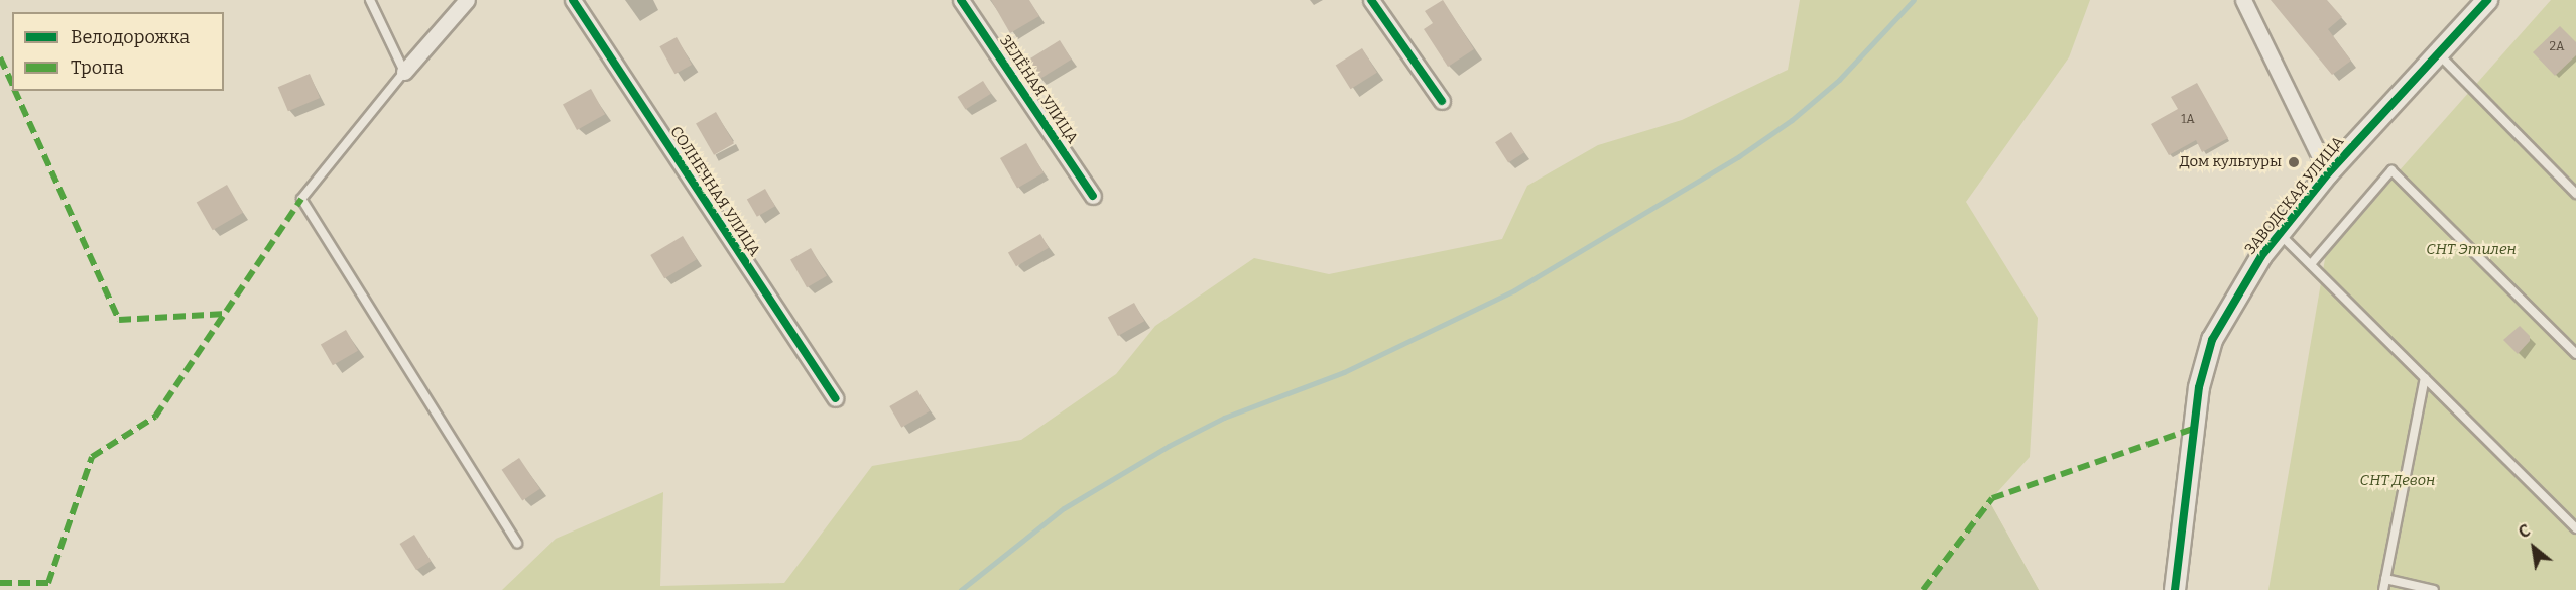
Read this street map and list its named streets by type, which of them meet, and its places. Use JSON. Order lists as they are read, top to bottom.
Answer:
{
  "streets": {
    "street": ["ЗЕЛЁНАЯ УЛИЦА", "СОЛНЕЧНАЯ УЛИЦА", "ЗАВОДСКАЯ УЛИЦА"]
  },
  "parks": ["СНТ Этилен", "СНТ Девон"],
  "places": ["Дом культуры"],
  "house_numbers": ["2А", "1А"],
  "legend": ["Велодорожка", "Тропа"],
  "north": "top left"
}
